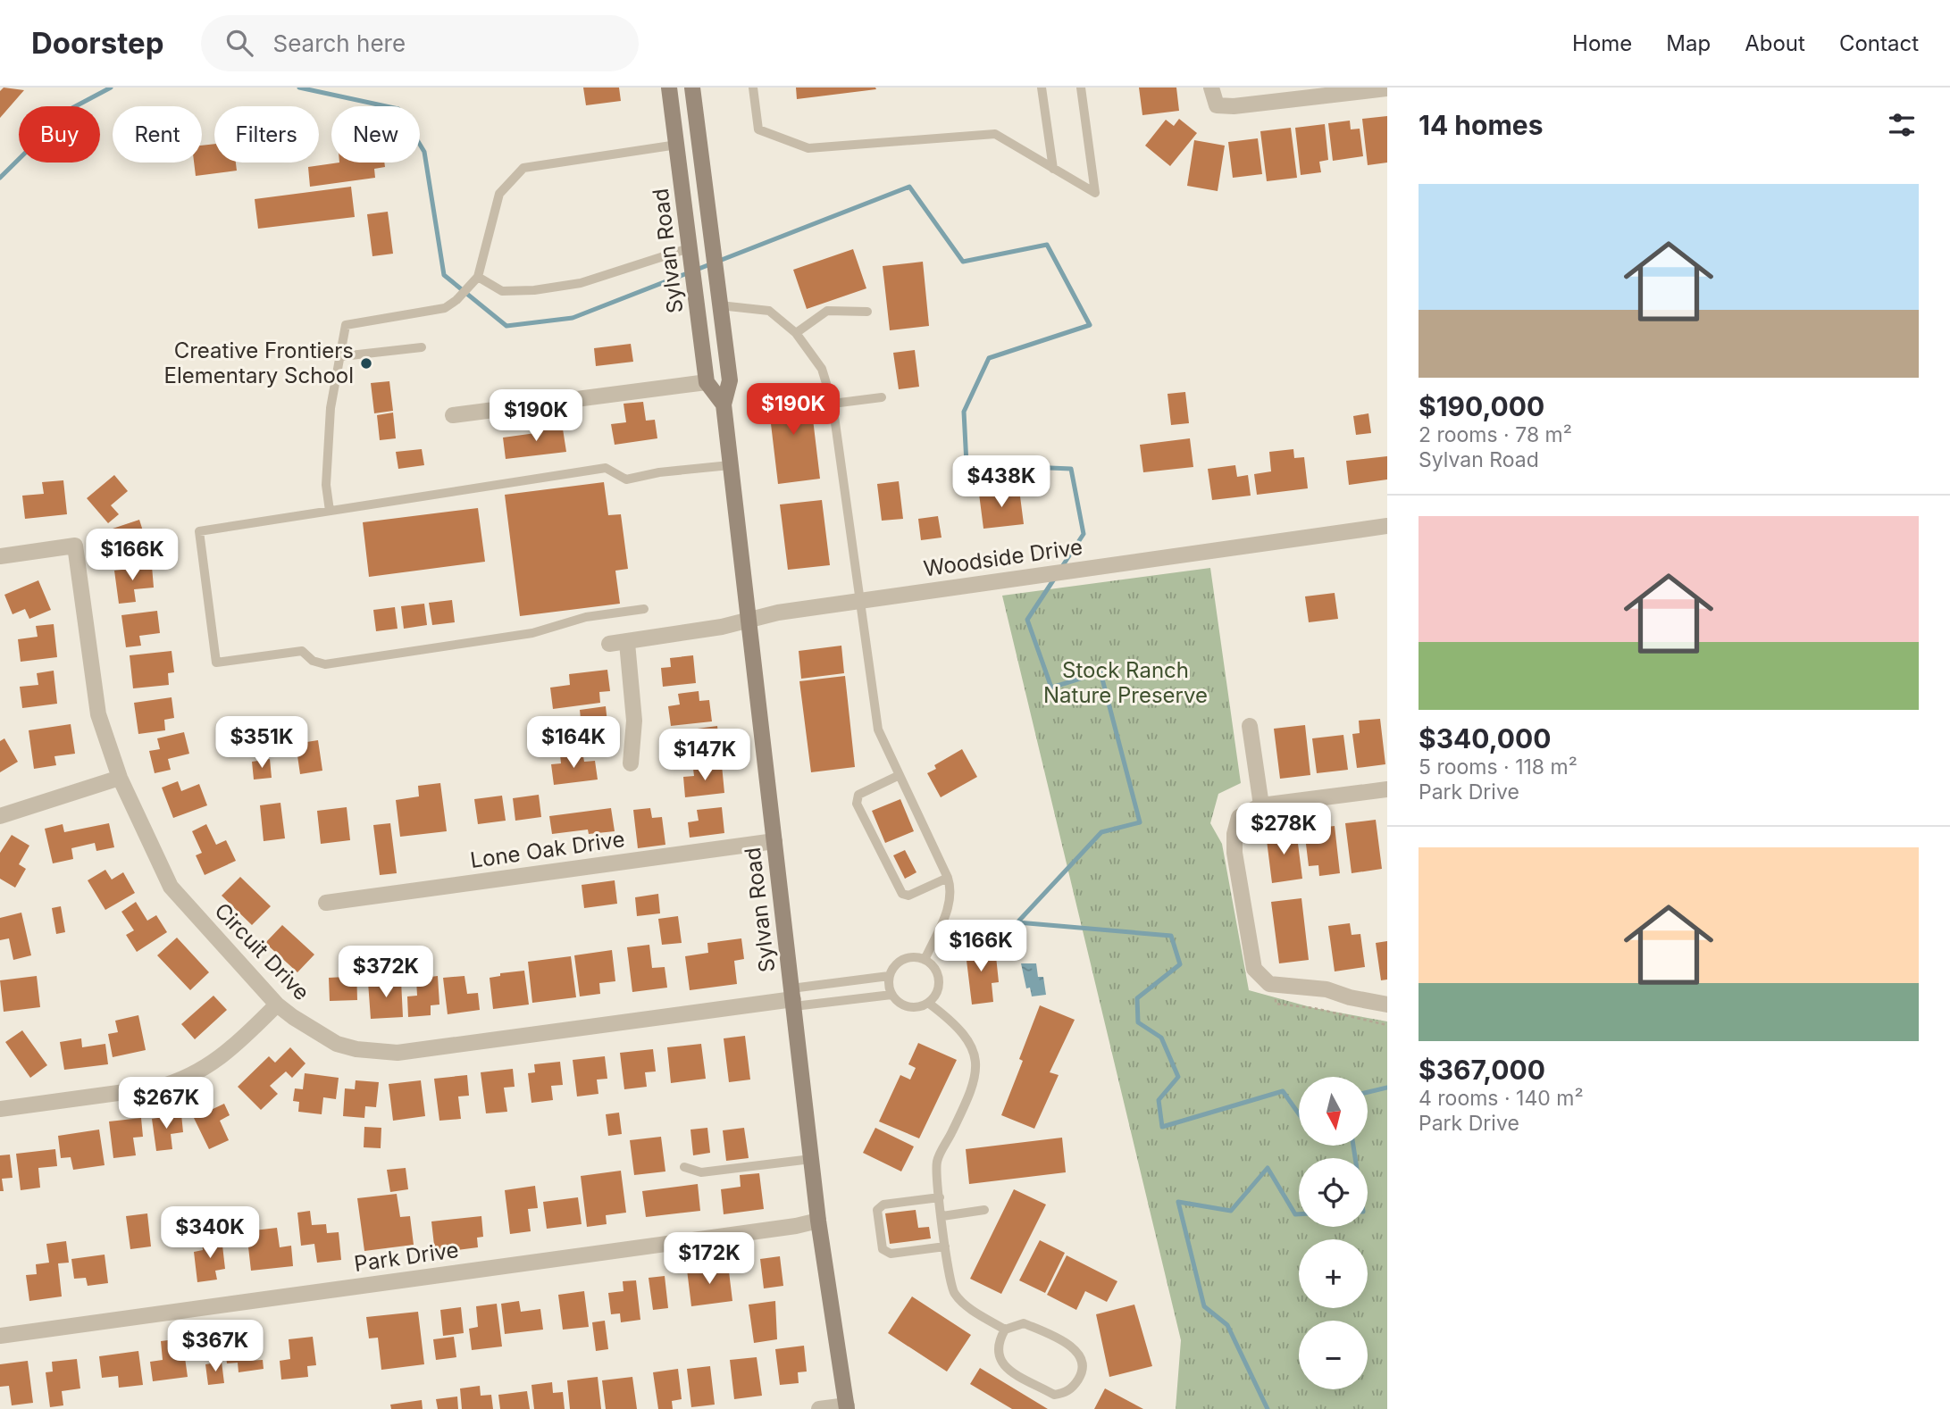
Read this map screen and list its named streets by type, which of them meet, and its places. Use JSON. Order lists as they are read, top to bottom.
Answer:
{
  "streets": {
    "main road": ["Sylvan Road"],
    "street": [
      "Woodside Drive",
      "Lone Oak Drive",
      "Circuit Drive",
      "Park Drive"
    ]
  },
  "crossings": [
    ["Sylvan Road", "Woodside Drive"],
    ["Sylvan Road", "Lone Oak Drive"],
    ["Sylvan Road", "Circuit Drive"],
    ["Sylvan Road", "Park Drive"]
  ],
  "parks": ["Stock Ranch Nature Preserve"],
  "places": ["Creative Frontiers Elementary School"],
  "north": "bottom",
  "page": {
    "header": "Doorstep",
    "search": "Search here",
    "nav": [
      "Home",
      "Map",
      "About",
      "Contact"
    ],
    "heading": "14 homes",
    "chip": [
      "Buy",
      "Rent",
      "Filters",
      "New"
    ],
    "list": [
      {
        "name": "$190,000",
        "note": "2 rooms · 78 m² · Sylvan Road"
      },
      {
        "name": "$340,000",
        "note": "5 rooms · 118 m² · Park Drive"
      },
      {
        "name": "$367,000",
        "note": "4 rooms · 140 m² · Park Drive"
      }
    ],
    "price": [
      "$190K",
      "$190K",
      "$438K",
      "$166K",
      "$351K",
      "$164K",
      "$147K",
      "$278K",
      "$166K",
      "$372K",
      "$267K",
      "$340K",
      "$172K",
      "$367K"
    ],
    "map_buttons": ["+", "−"]
  }
}
